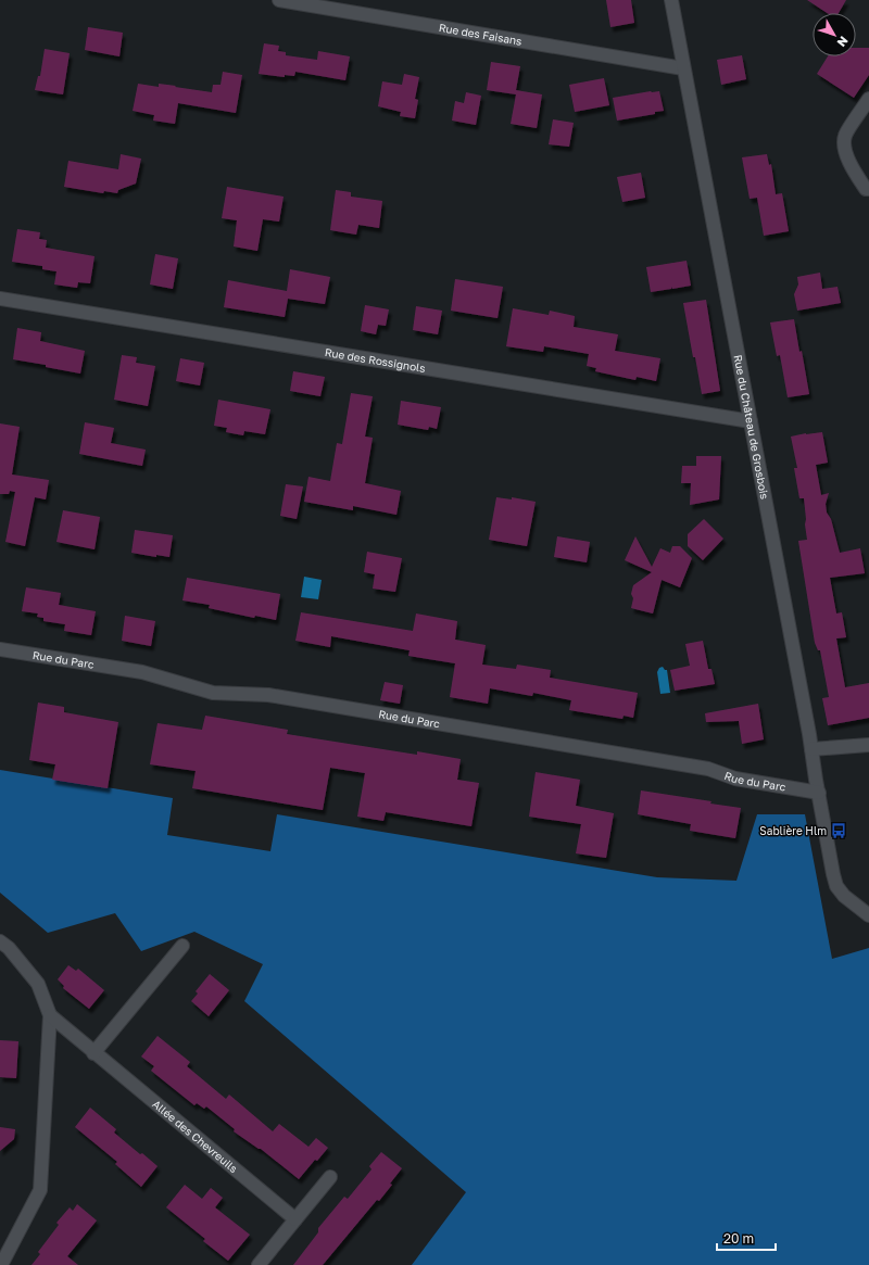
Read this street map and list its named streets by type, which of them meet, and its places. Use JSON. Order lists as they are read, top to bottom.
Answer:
{
  "streets": {
    "street": [
      "Rue des Faisans",
      "Rue des Rossignols",
      "Rue du Château de Grosbois",
      "Rue du Parc",
      "Allée des Chevreuils"
    ]
  },
  "crossings": [
    ["Rue des Faisans", "Rue du Château de Grosbois"],
    ["Rue des Rossignols", "Rue du Château de Grosbois"],
    ["Rue du Château de Grosbois", "Rue du Parc"]
  ],
  "places": {
    "bus stop": ["Sablière Hlm"]
  },
  "scale_bar": "20 m",
  "north": "bottom right"
}
